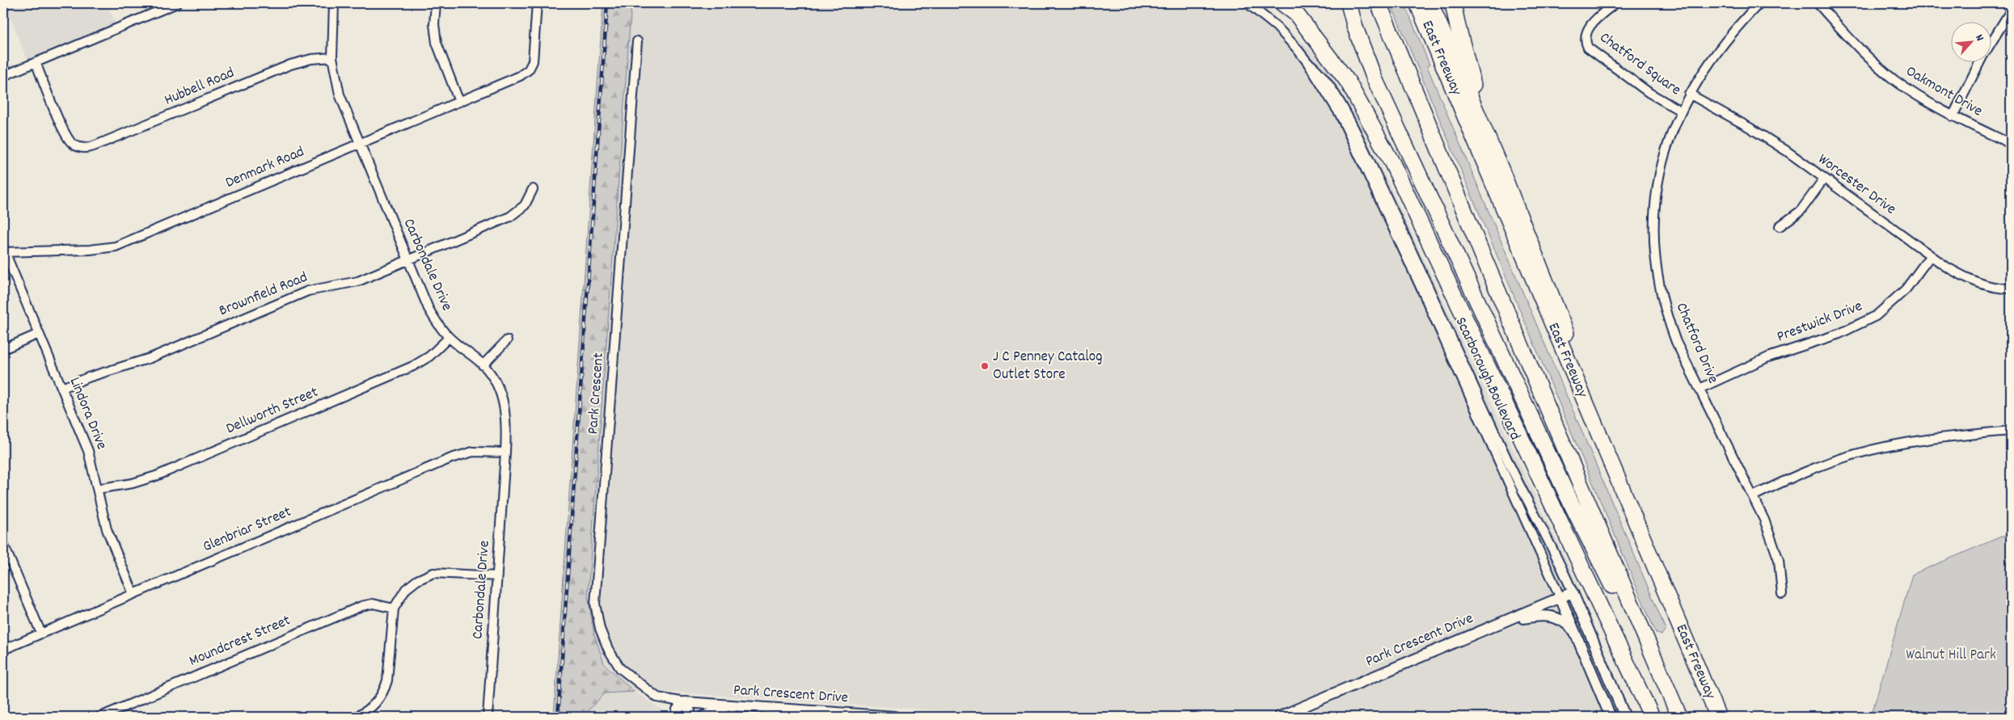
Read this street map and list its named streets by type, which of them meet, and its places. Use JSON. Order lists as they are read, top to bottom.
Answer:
{
  "streets": {
    "highway": ["East Freeway"],
    "street": [
      "Chatford Square",
      "Hubbell Road",
      "Oakmont Drive",
      "Denmark Road",
      "Worcester Drive",
      "Carbondale Drive",
      "Brownfield Road",
      "Prestwick Drive",
      "Chatford Drive",
      "Scarborough Boulevard",
      "Park Crescent",
      "Dellworth Street",
      "Lindora Drive",
      "Glenbriar Street",
      "Park Crescent Drive",
      "Moundcrest Street"
    ]
  },
  "crossings": [
    ["Chatford Square", "Chatford Drive"],
    ["Hubbell Road", "Carbondale Drive"],
    ["Denmark Road", "Carbondale Drive"],
    ["Denmark Road", "Lindora Drive"],
    ["Worcester Drive", "Prestwick Drive"],
    ["Worcester Drive", "Chatford Drive"],
    ["Carbondale Drive", "Brownfield Road"],
    ["Carbondale Drive", "Dellworth Street"],
    ["Carbondale Drive", "Glenbriar Street"],
    ["Brownfield Road", "Lindora Drive"],
    ["Prestwick Drive", "Chatford Drive"],
    ["Scarborough Boulevard", "Park Crescent Drive"],
    ["Park Crescent", "Park Crescent Drive"],
    ["Dellworth Street", "Lindora Drive"],
    ["Lindora Drive", "Glenbriar Street"]
  ],
  "parks": ["Walnut Hill Park"],
  "places": ["J C Penney Catalog Outlet Store"],
  "north": "top right"
}
